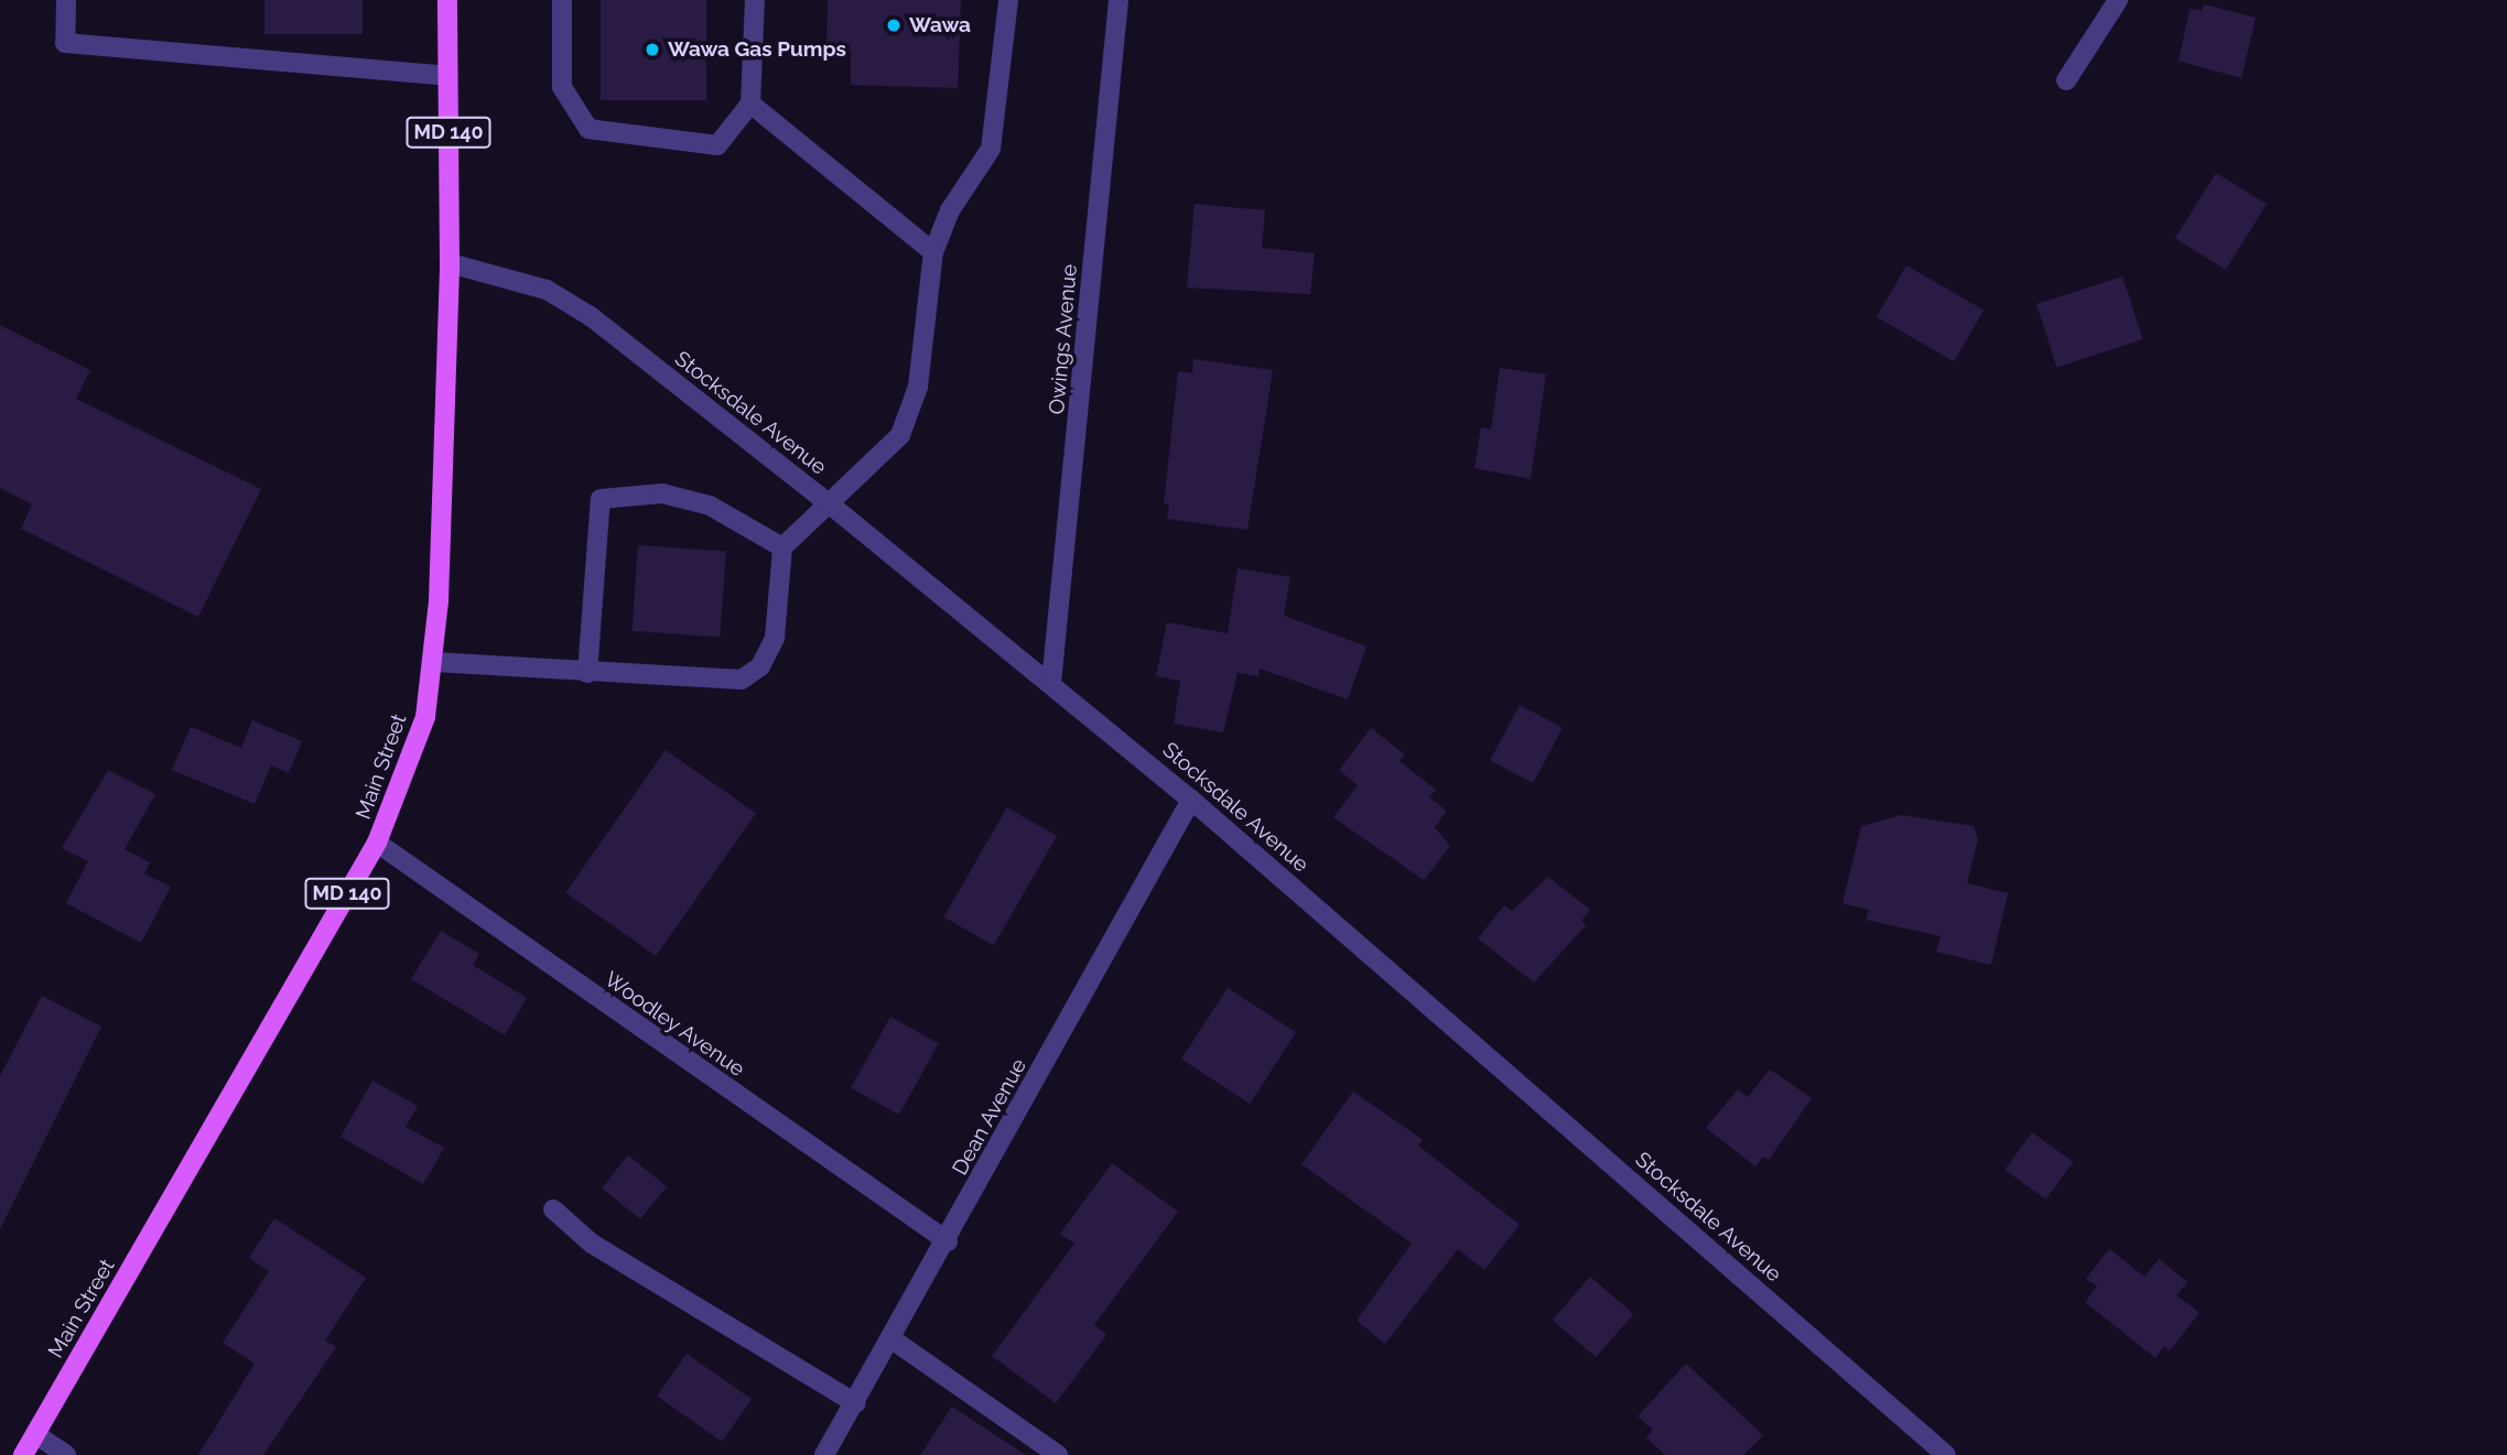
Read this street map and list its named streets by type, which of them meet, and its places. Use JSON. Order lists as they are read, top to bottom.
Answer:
{
  "streets": {
    "main road": ["MD 140", "Main Street"],
    "street": [
      "Owings Avenue",
      "Stocksdale Avenue",
      "Woodley Avenue",
      "Dean Avenue"
    ]
  },
  "crossings": [
    ["Owings Avenue", "Stocksdale Avenue"],
    ["Stocksdale Avenue", "Main Street"],
    ["Stocksdale Avenue", "Dean Avenue"],
    ["Main Street", "Woodley Avenue"],
    ["Woodley Avenue", "Dean Avenue"]
  ],
  "places": ["Wawa", "Wawa Gas Pumps"]
}
